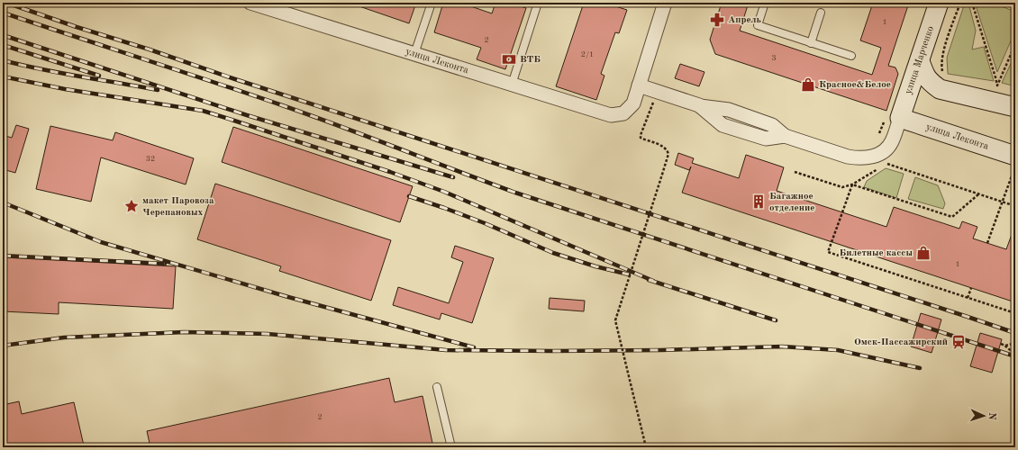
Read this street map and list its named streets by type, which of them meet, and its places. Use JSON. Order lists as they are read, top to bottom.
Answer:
{
  "streets": {
    "street": ["улица Марченко", "улица Леконта"]
  },
  "crossings": [
    ["улица Марченко", "улица Леконта"]
  ],
  "places": {
    "pharmacy": ["Апрель"],
    "bank": ["ВТБ"],
    "shop": ["Красное&Белое", "Билетные кассы"],
    "building": ["Багажное отделение"],
    "place": ["макет Паровоза Черепановых"],
    "station": ["Омск-Пассажирский"]
  },
  "house_numbers": [
    "1",
    "2",
    "2/1",
    "3",
    "32",
    "1",
    "2"
  ],
  "north": "right"
}
